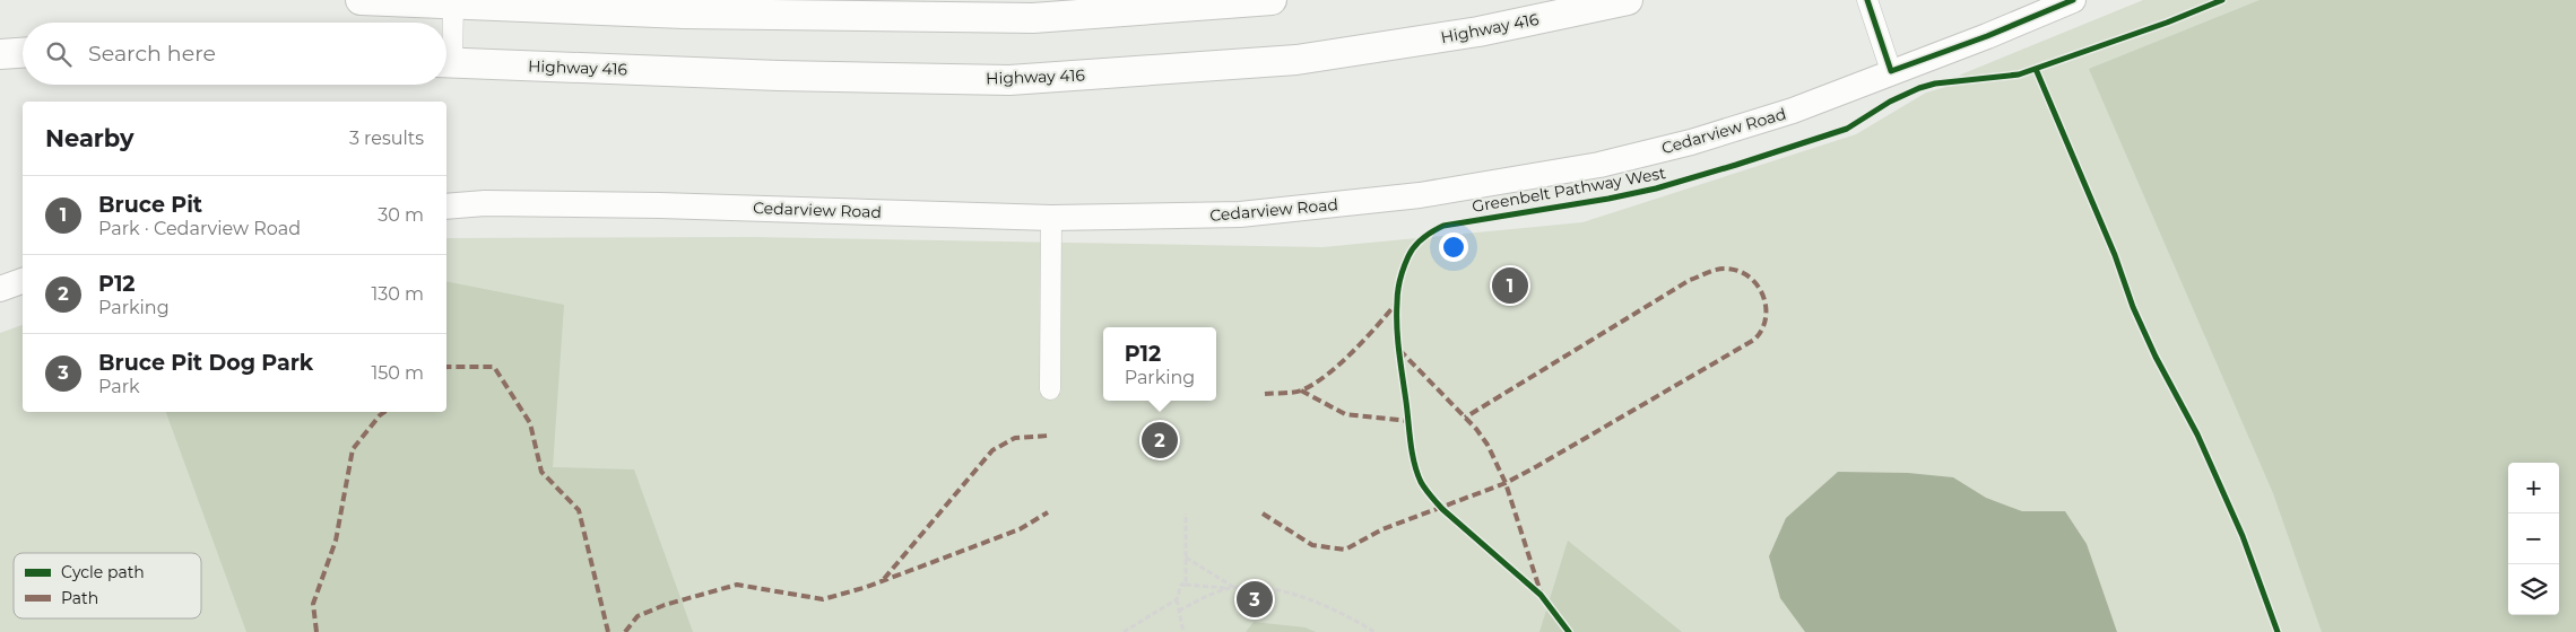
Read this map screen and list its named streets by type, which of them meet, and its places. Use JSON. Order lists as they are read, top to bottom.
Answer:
{
  "streets": {
    "highway": ["Highway 416"],
    "main road": ["Cedarview Road"],
    "cycle path": ["Greenbelt Pathway West"]
  },
  "legend": ["Cycle path", "Path"],
  "page": {
    "search": "Search here",
    "heading": ["Nearby", "3 results"],
    "list": [
      {
        "mark": "1",
        "name": "Bruce Pit",
        "note": "Park · Cedarview Road",
        "value": "30 m"
      },
      {
        "mark": "2",
        "name": "P12",
        "note": "Parking",
        "value": "130 m"
      },
      {
        "mark": "3",
        "name": "Bruce Pit Dog Park",
        "note": "Park",
        "value": "150 m"
      }
    ],
    "pins": ["1", "2", "3"],
    "popup": ["P12", "Parking"],
    "map_buttons": ["+", "−"]
  }
}
